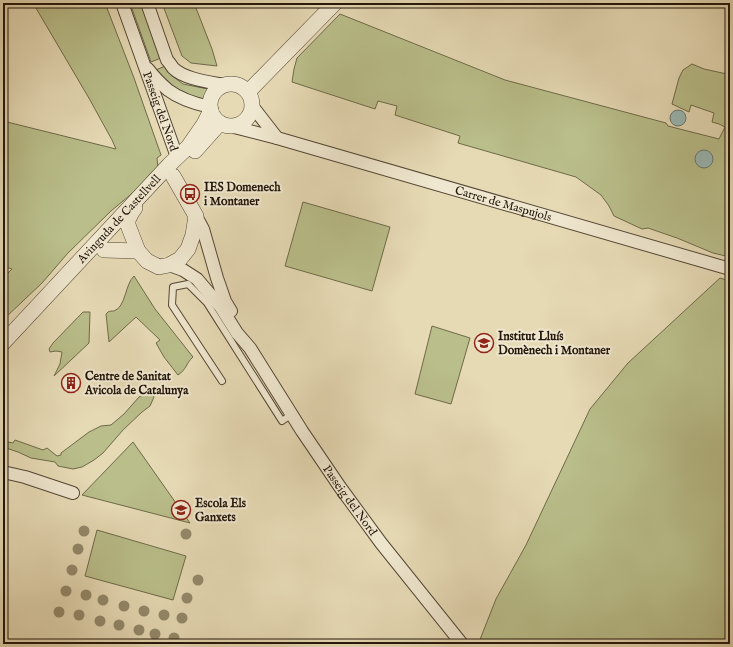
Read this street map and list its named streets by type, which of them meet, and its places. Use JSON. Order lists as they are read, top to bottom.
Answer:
{
  "streets": {
    "street": ["Passeig del Nord", "Carrer de Maspujols", "Avinguda de Castellvell"]
  },
  "crossings": [
    ["Passeig del Nord", "Carrer de Maspujols"],
    ["Passeig del Nord", "Avinguda de Castellvell"],
    ["Carrer de Maspujols", "Avinguda de Castellvell"]
  ],
  "places": {
    "bus stop": ["IES Domenech i Montaner"],
    "school or university": ["Institut Lluís Domènech i Montaner", "Escola Els Ganxets"],
    "building": ["Centre de Sanitat Avicola de Catalunya"]
  }
}
